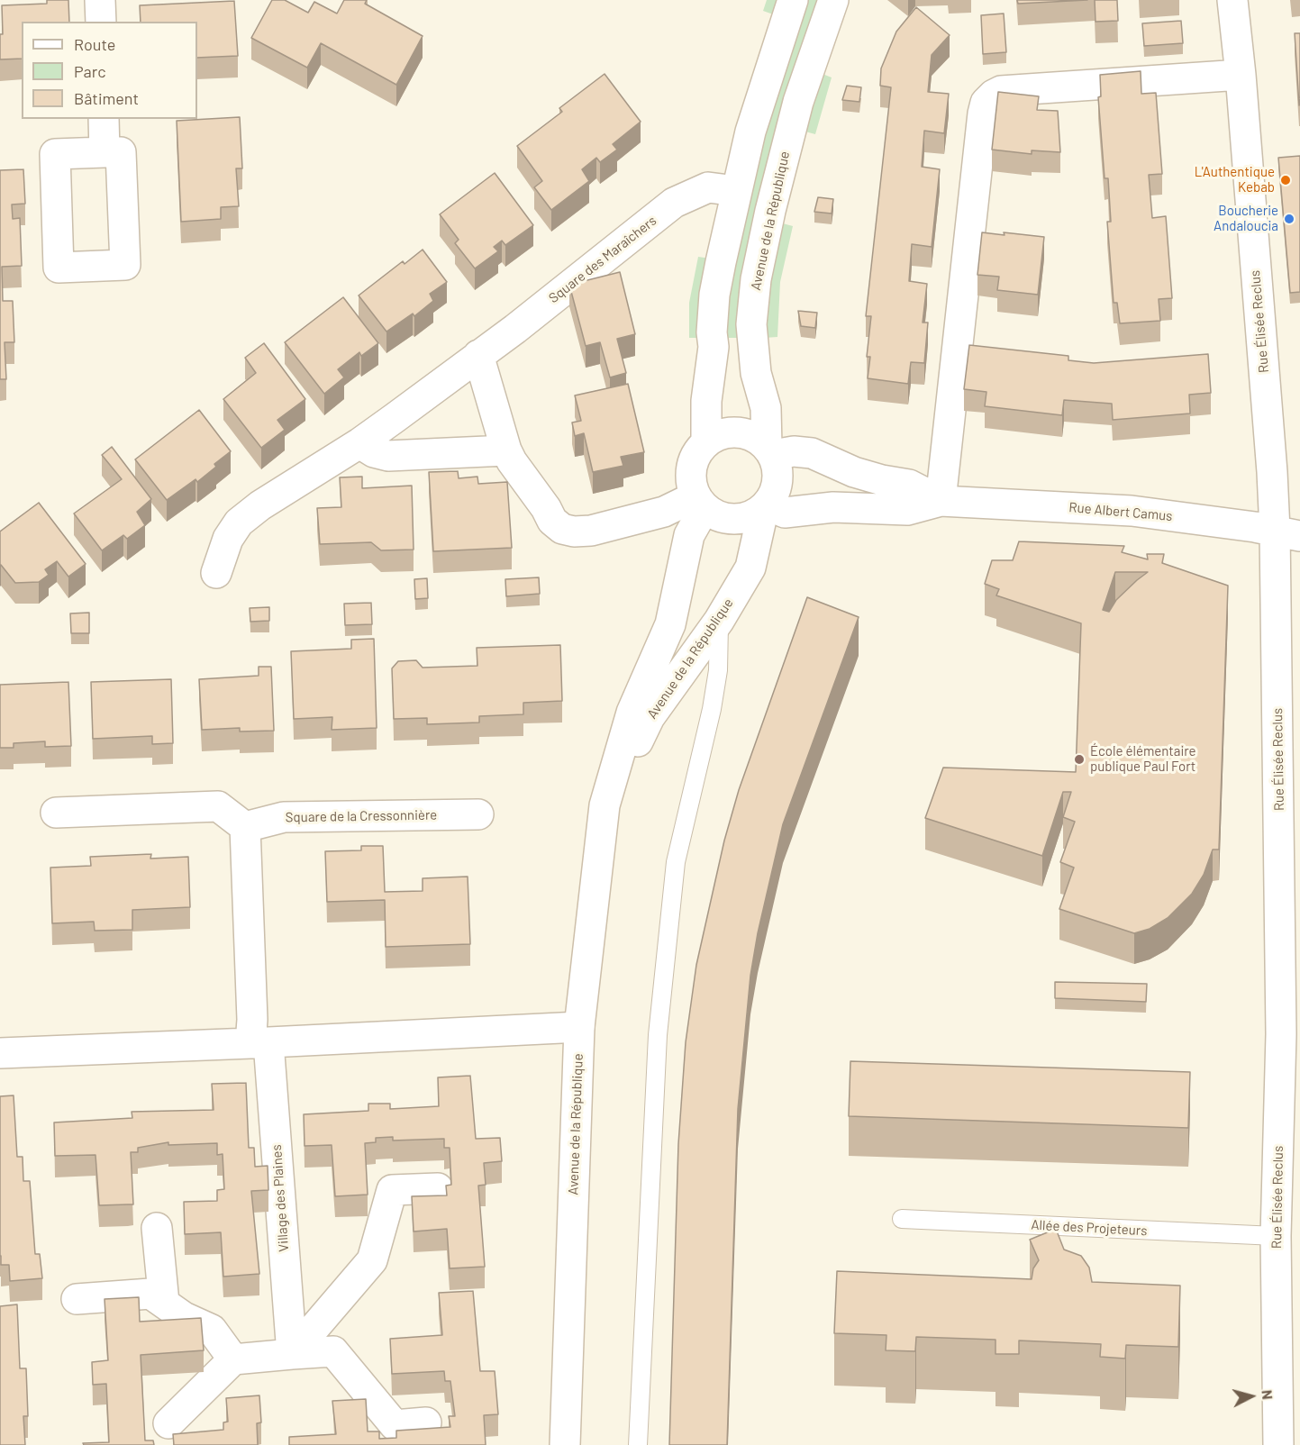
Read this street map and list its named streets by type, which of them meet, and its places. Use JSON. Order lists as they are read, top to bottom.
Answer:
{
  "streets": {
    "street": [
      "Avenue de la République",
      "Square des Maraîchers",
      "Rue Élisée Reclus",
      "Rue Albert Camus",
      "Square de la Cressonnière",
      "Village des Plaines"
    ],
    "lane": ["Allée des Projeteurs"]
  },
  "crossings": [
    ["Avenue de la République", "Rue Albert Camus"],
    ["Rue Élisée Reclus", "Rue Albert Camus"],
    ["Rue Élisée Reclus", "Allée des Projeteurs"]
  ],
  "places": ["L'Authentique Kebab", "Boucherie Andaloucia", "École élémentaire publique Paul Fort"],
  "legend": ["Route", "Parc", "Bâtiment"],
  "north": "right"
}
